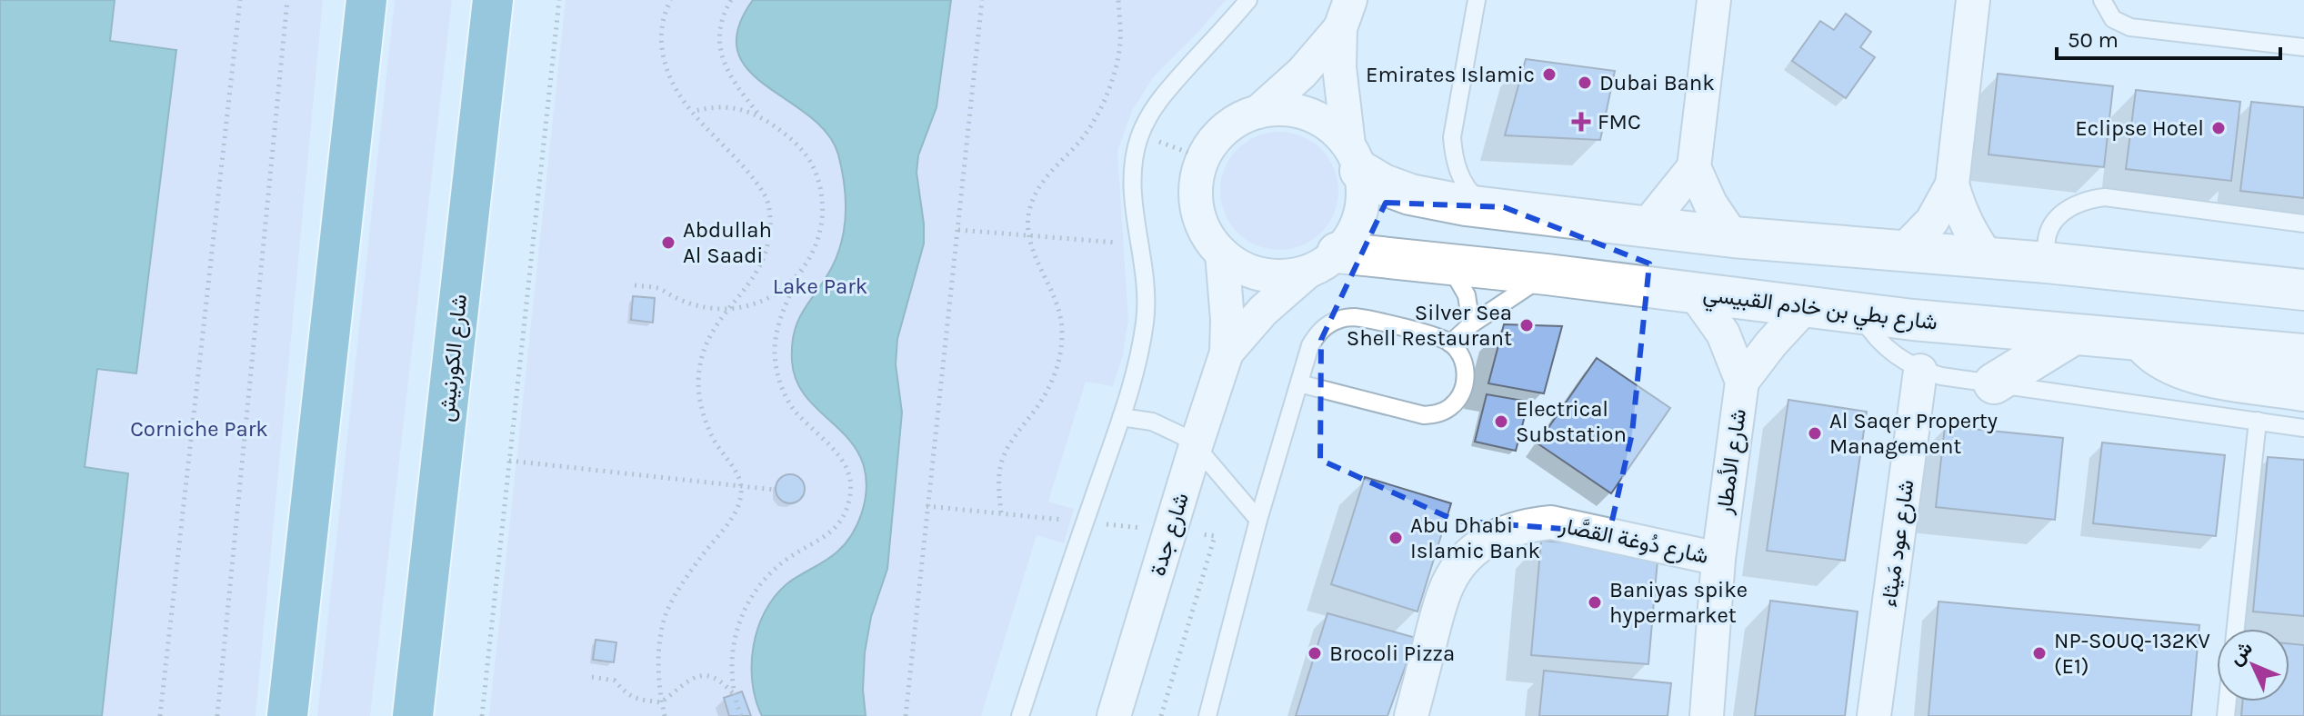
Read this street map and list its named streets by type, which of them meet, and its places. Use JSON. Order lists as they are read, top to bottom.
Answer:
{
  "streets": {
    "highway": ["شارع الكورنيش"],
    "street": [
      "شارع بطي بن خادم القبيسي",
      "شارع الأمطار",
      "شارع جدة",
      "شارع دُوغة القصَّار",
      "شارع عود مَيثاء"
    ]
  },
  "crossings": [
    ["شارع بطي بن خادم القبيسي", "شارع الأمطار"],
    ["شارع بطي بن خادم القبيسي", "شارع جدة"],
    ["شارع الأمطار", "شارع دُوغة القصَّار"]
  ],
  "parks": ["Lake Park", "Corniche Park"],
  "places": {
    "other": [
      "Emirates Islamic",
      "Dubai Bank",
      "Eclipse Hotel",
      "Abdullah Al Saadi",
      "Silver Sea Shell Restaurant",
      "Electrical Substation",
      "Al Saqer Property Management",
      "Abu Dhabi Islamic Bank",
      "Baniyas spike hypermarket",
      "Brocoli Pizza",
      "NP-SOUQ-132KV (E1)"
    ],
    "health": ["FMC"]
  },
  "scale_bar": "50 m",
  "north": "top left"
}
